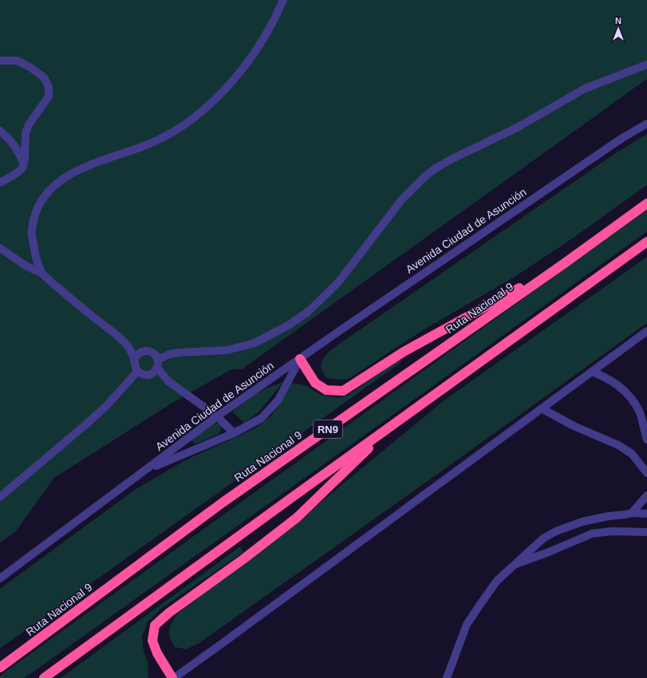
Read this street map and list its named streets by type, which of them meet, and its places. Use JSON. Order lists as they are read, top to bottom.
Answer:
{
  "streets": {
    "highway": ["Ruta Nacional 9", "RN9"],
    "street": ["Avenida Ciudad de Asunción"]
  },
  "north": "top"
}
